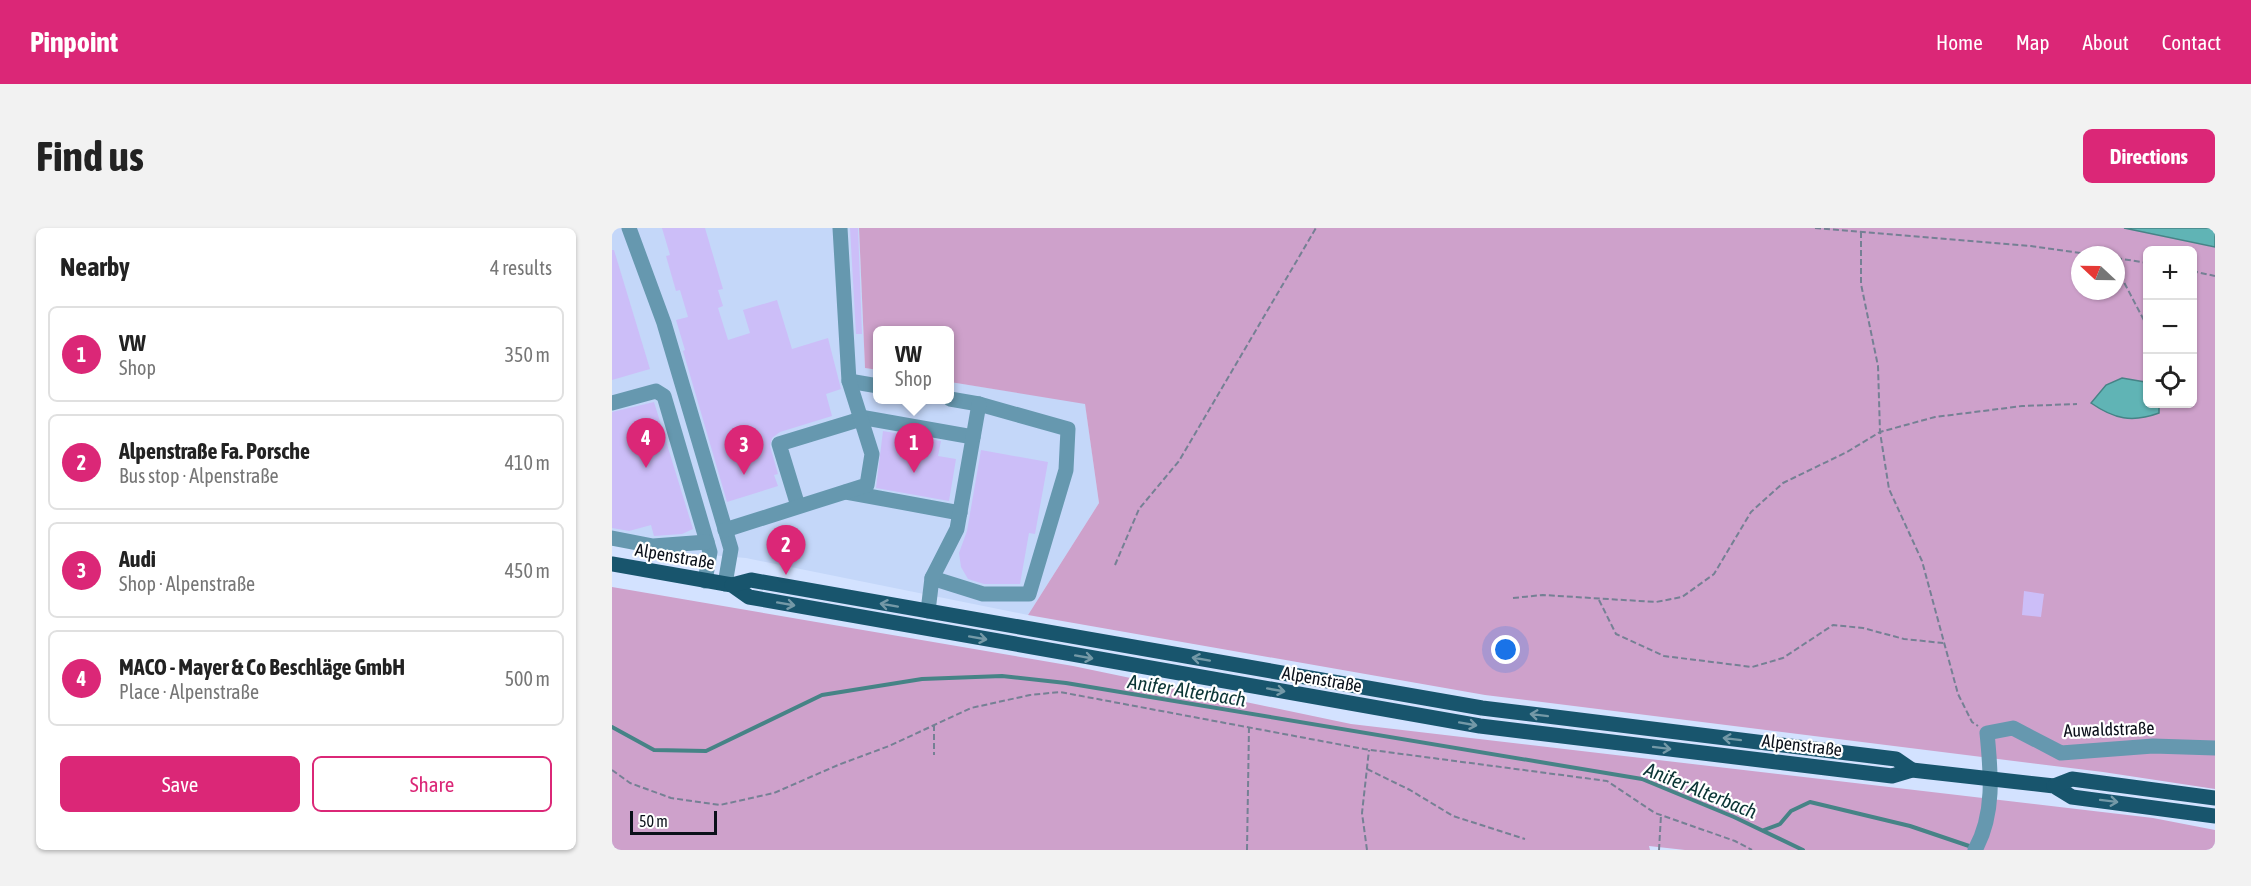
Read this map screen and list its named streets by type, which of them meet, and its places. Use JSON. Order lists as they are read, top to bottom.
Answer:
{
  "streets": {
    "main road": ["Alpenstraße"],
    "lane": ["Auwaldstraße"]
  },
  "water": ["Anifer Alterbach"],
  "scale_bar": "50 m",
  "north": "left",
  "page": {
    "header": "Pinpoint",
    "nav": [
      "Home",
      "Map",
      "About",
      "Contact"
    ],
    "buttons": [
      "Directions",
      ["Save", "Share"]
    ],
    "title": "Find us",
    "heading": ["Nearby", "4 results"],
    "map_buttons": ["+", "−"],
    "list": [
      {
        "mark": "1",
        "name": "VW",
        "note": "Shop",
        "value": "350 m"
      },
      {
        "mark": "2",
        "name": "Alpenstraße Fa. Porsche",
        "note": "Bus stop · Alpenstraße",
        "value": "410 m"
      },
      {
        "mark": "3",
        "name": "Audi",
        "note": "Shop · Alpenstraße",
        "value": "450 m"
      },
      {
        "mark": "4",
        "name": "MACO - Mayer & Co Beschläge GmbH",
        "note": "Place · Alpenstraße",
        "value": "500 m"
      }
    ],
    "popup": ["VW", "Shop"],
    "pins": [
      "4",
      "1",
      "3",
      "2"
    ],
    "scale": "50 m"
  }
}
